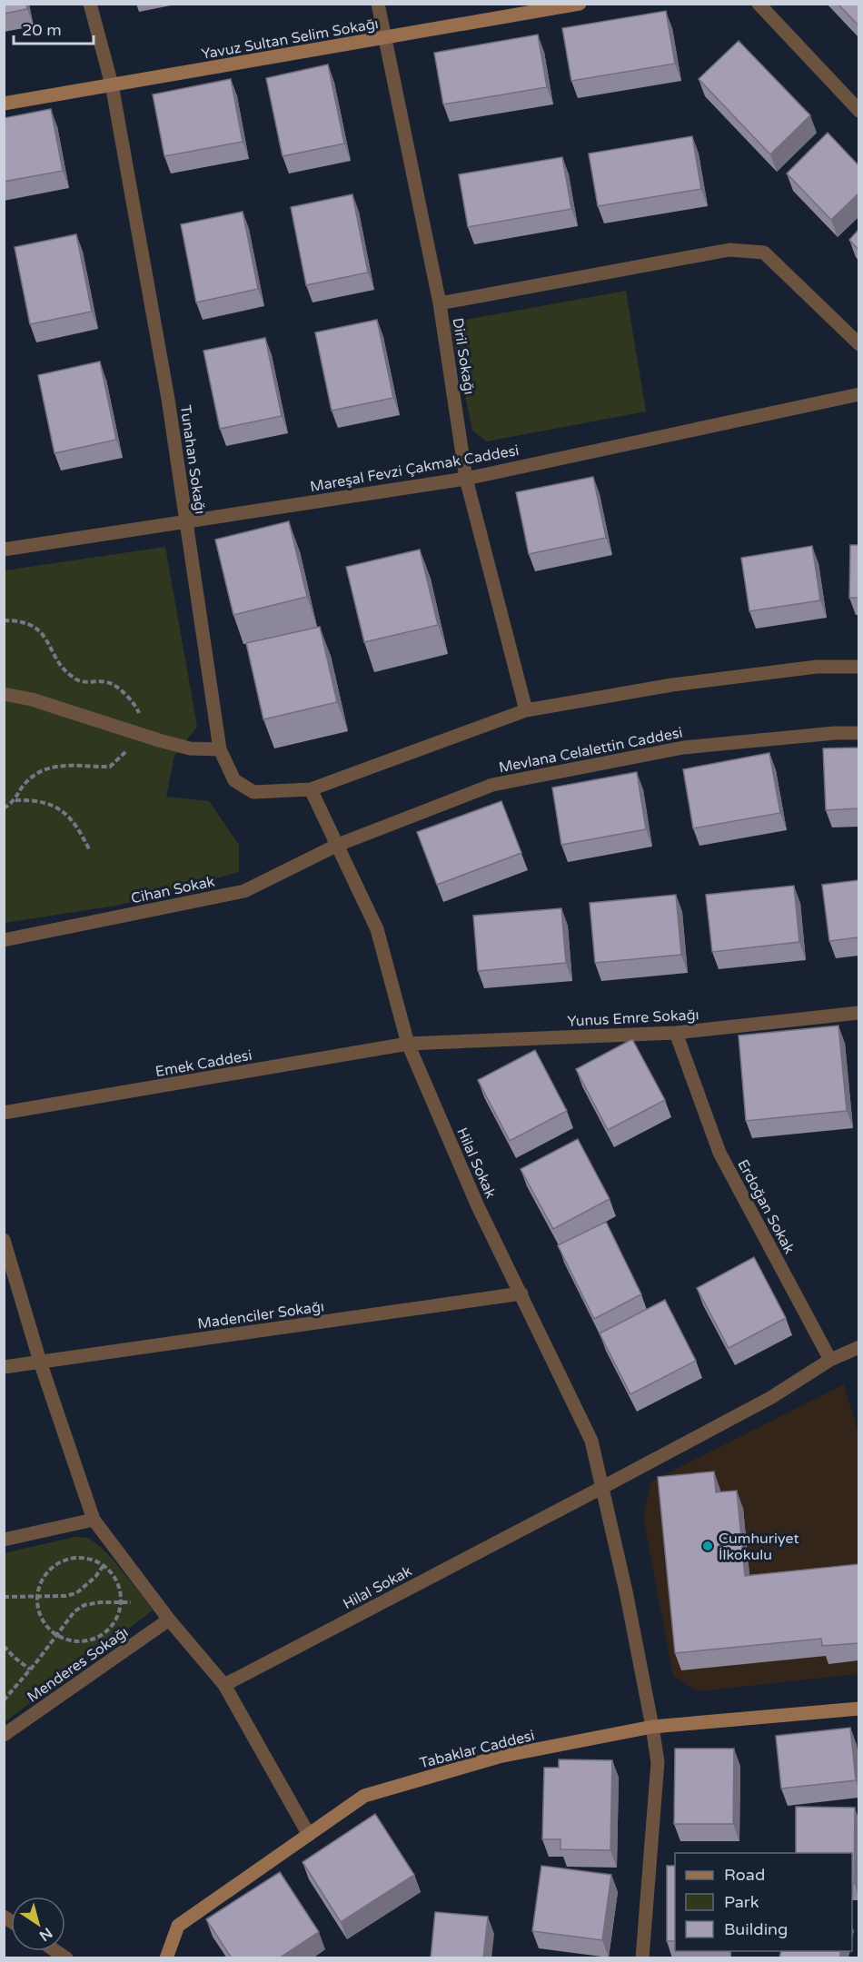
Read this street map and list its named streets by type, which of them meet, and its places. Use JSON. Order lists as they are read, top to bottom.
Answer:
{
  "streets": {
    "street": [
      "Yavuz Sultan Selim Sokağı",
      "Diril Sokağı",
      "Tunahan Sokağı",
      "Mareşal Fevzi Çakmak Caddesi",
      "Mevlana Celalettin Caddesi",
      "Cihan Sokak",
      "Yunus Emre Sokağı",
      "Emek Caddesi",
      "Hilal Sokak",
      "Erdoğan Sokak",
      "Madenciler Sokağı",
      "Menderes Sokağı",
      "Tabaklar Caddesi"
    ]
  },
  "crossings": [
    ["Yavuz Sultan Selim Sokağı", "Diril Sokağı"],
    ["Yavuz Sultan Selim Sokağı", "Tunahan Sokağı"],
    ["Diril Sokağı", "Tunahan Sokağı"],
    ["Diril Sokağı", "Mareşal Fevzi Çakmak Caddesi"],
    ["Tunahan Sokağı", "Mareşal Fevzi Çakmak Caddesi"],
    ["Mevlana Celalettin Caddesi", "Cihan Sokak"],
    ["Mevlana Celalettin Caddesi", "Hilal Sokak"],
    ["Cihan Sokak", "Hilal Sokak"],
    ["Yunus Emre Sokağı", "Emek Caddesi"],
    ["Yunus Emre Sokağı", "Hilal Sokak"],
    ["Yunus Emre Sokağı", "Erdoğan Sokak"],
    ["Emek Caddesi", "Hilal Sokak"],
    ["Hilal Sokak", "Erdoğan Sokak"],
    ["Hilal Sokak", "Madenciler Sokağı"],
    ["Hilal Sokak", "Tabaklar Caddesi"]
  ],
  "places": ["Cumhuriyet İlkokulu"],
  "legend": ["Road", "Park", "Building"],
  "scale_bar": "20 m",
  "north": "bottom right"
}
